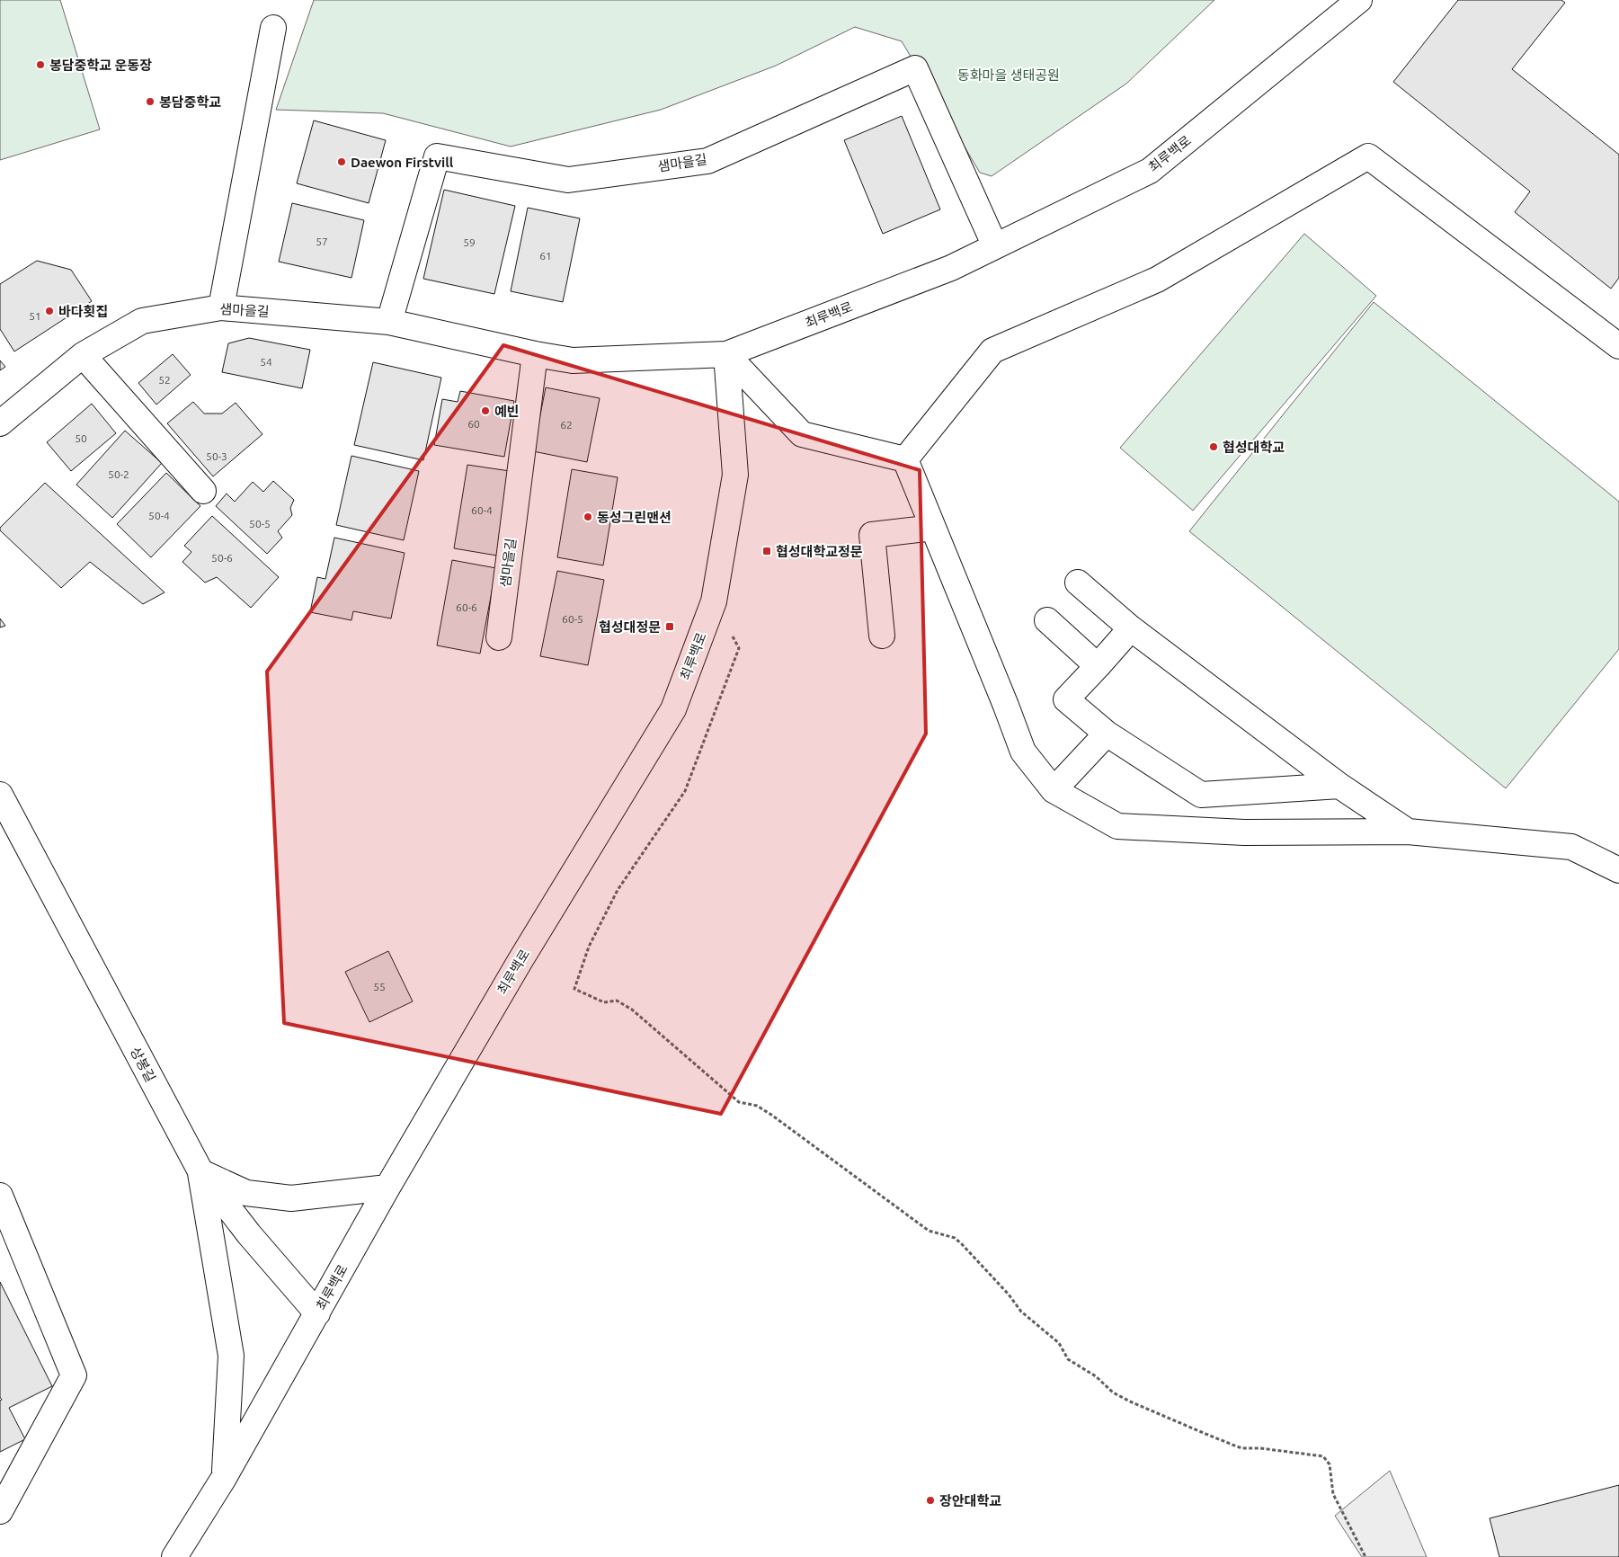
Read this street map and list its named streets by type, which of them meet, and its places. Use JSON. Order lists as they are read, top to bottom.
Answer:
{
  "streets": {
    "street": ["최루백로", "샘마을길", "상봉길"]
  },
  "crossings": [
    ["최루백로", "샘마을길"],
    ["최루백로", "상봉길"]
  ],
  "parks": ["동화마을 생태공원"],
  "places": {
    "other": [
      "봉담중학교 운동장",
      "봉담중학교",
      "Daewon Firstvill",
      "바다횟집",
      "예빈",
      "협성대학교",
      "동성그린맨션",
      "장안대학교"
    ],
    "transit": ["협성대학교정문", "협성대정문"]
  },
  "house_numbers": [
    "57",
    "59",
    "61",
    "51",
    "54",
    "52",
    "60",
    "62",
    "50",
    "50-3",
    "50-2",
    "60-4",
    "50-4",
    "50-5",
    "50-6",
    "60-6",
    "60-5",
    "55"
  ]
}
